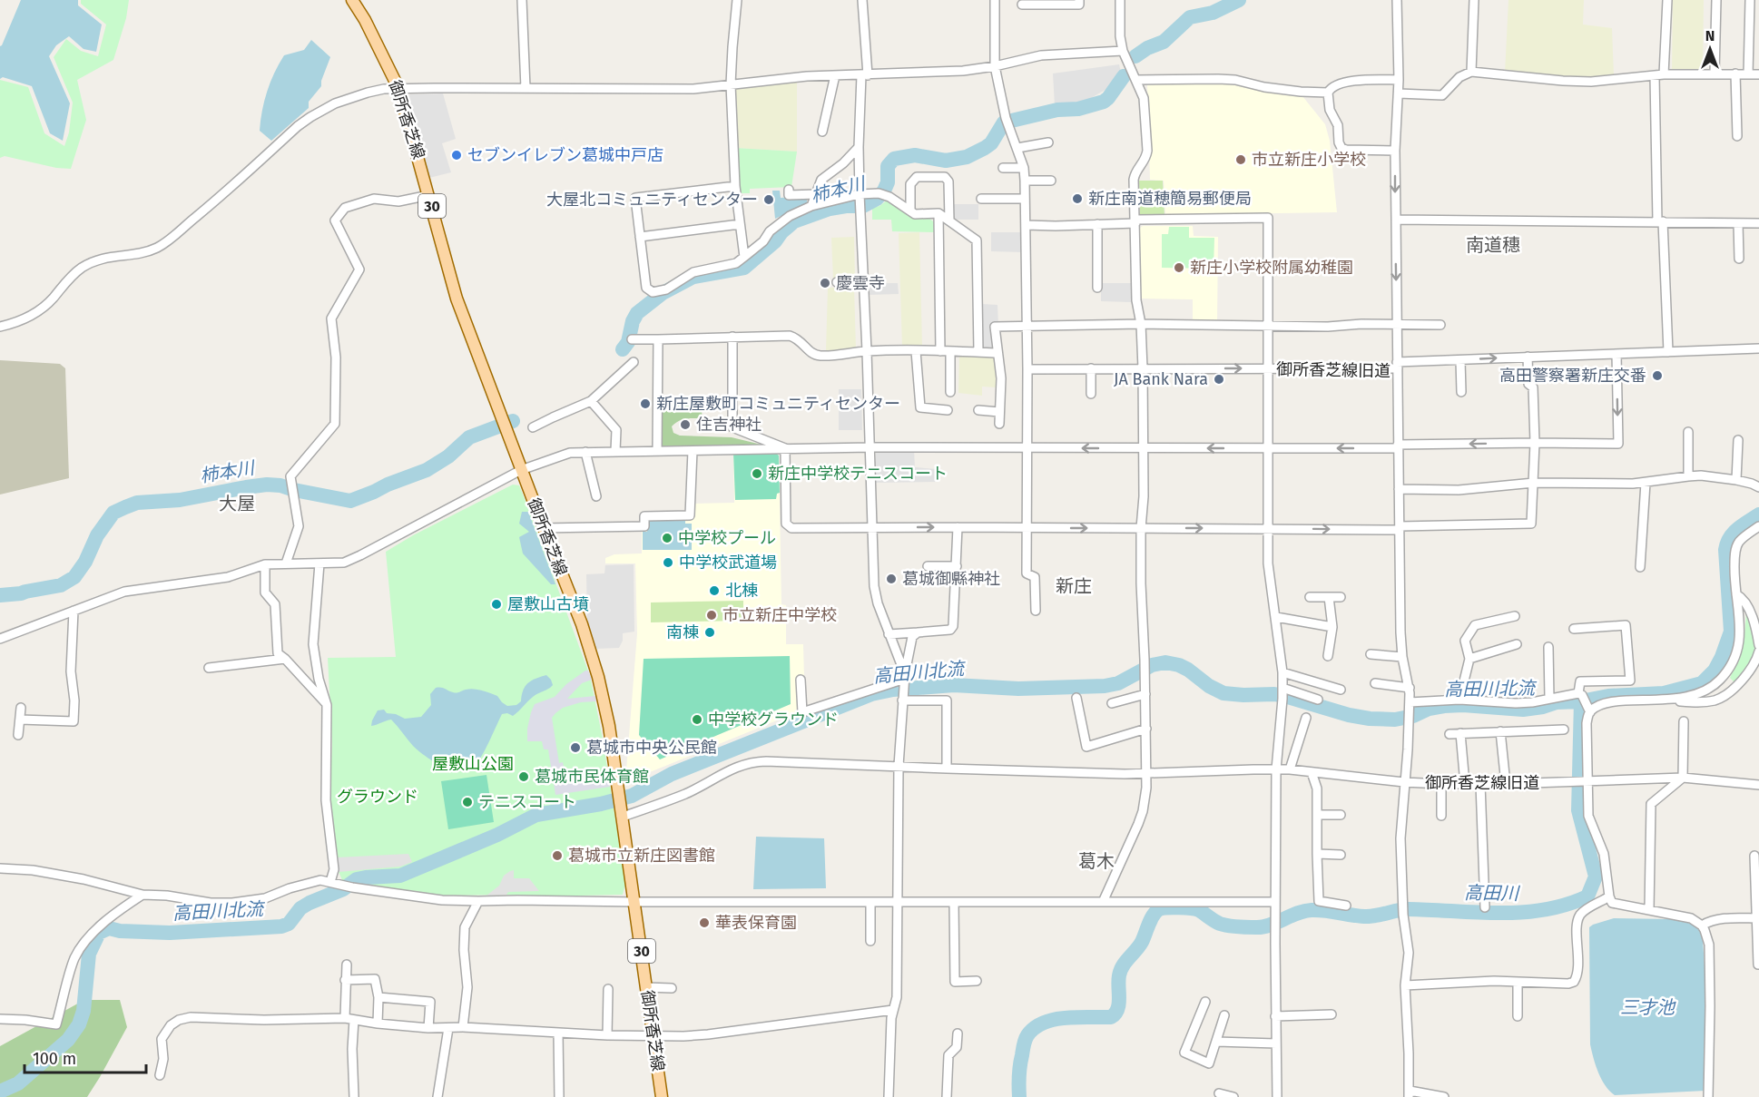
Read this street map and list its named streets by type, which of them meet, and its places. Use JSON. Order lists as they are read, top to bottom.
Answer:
{
  "streets": {
    "main road": ["御所香芝線", "30"],
    "street": ["御所香芝線旧道"]
  },
  "districts": [
    "南道穗",
    "大屋",
    "新庄",
    "葛木"
  ],
  "water": [
    "柿本川",
    "高田川北流",
    "高田川",
    "三才池"
  ],
  "parks": ["屋敷山公園", "グラウンド"],
  "places": [
    "セブンイレブン葛城中戸店",
    "市立新庄小学校",
    "新庄南道穂簡易郵便局",
    "大屋北コミュニティセンター",
    "新庄小学校附属幼稚園",
    "慶雲寺",
    "高田警察署新庄交番",
    "JA Bank Nara",
    "新庄屋敷町コミュニティセンター",
    "住吉神社",
    "新庄中学校テニスコート",
    "中学校プール",
    "中学校武道場",
    "葛城御縣神社",
    "北棟",
    "屋敷山古墳",
    "市立新庄中学校",
    "南棟",
    "中学校グラウンド",
    "葛城市中央公民館",
    "葛城市民体育館",
    "テニスコート",
    "葛城市立新庄図書館",
    "華表保育園"
  ],
  "scale_bar": "100 m",
  "north": "top"
}
